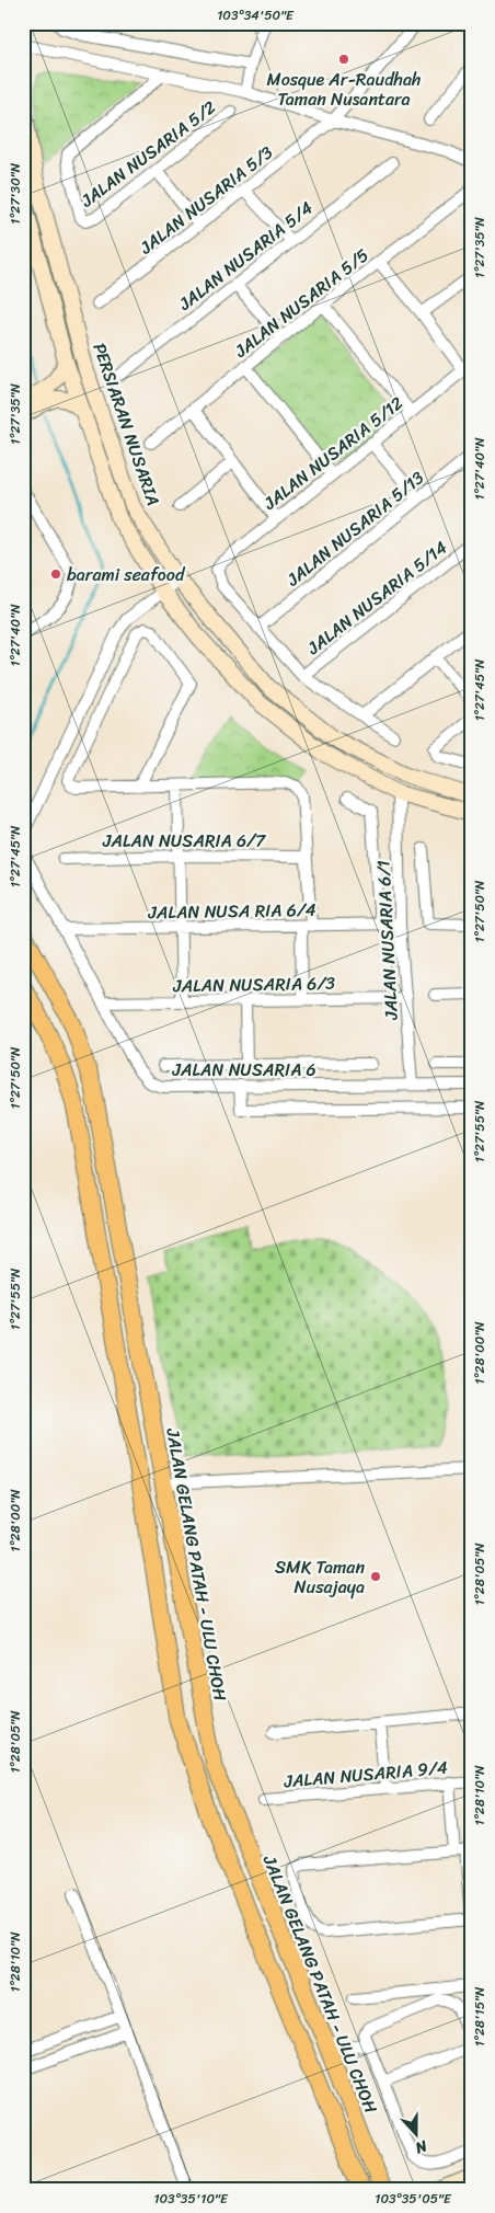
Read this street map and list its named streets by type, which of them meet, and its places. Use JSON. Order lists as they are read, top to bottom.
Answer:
{
  "streets": {
    "main road": ["JALAN GELANG PATAH - ULU CHOH"],
    "street": [
      "JALAN NUSARIA 5/2",
      "JALAN NUSARIA 5/3",
      "JALAN NUSARIA 5/4",
      "JALAN NUSARIA 5/5",
      "PERSIARAN NUSARIA",
      "JALAN NUSARIA 5/12",
      "JALAN NUSARIA 5/13",
      "JALAN NUSARIA 5/14",
      "JALAN NUSARIA 6/7",
      "JALAN NUSA RIA 6/4",
      "JALAN NUSARIA 6/1",
      "JALAN NUSARIA 6/3",
      "JALAN NUSARIA 6",
      "JALAN NUSARIA 9/4"
    ]
  },
  "crossings": [
    ["JALAN NUSARIA 5/12", "JALAN NUSARIA 5/13"],
    ["JALAN NUSA RIA 6/4", "JALAN NUSARIA 6/1"],
    ["JALAN NUSA RIA 6/4", "JALAN NUSARIA 6"],
    ["JALAN NUSARIA 6/1", "JALAN NUSARIA 6/3"],
    ["JALAN NUSARIA 6/1", "JALAN NUSARIA 6"],
    ["JALAN NUSARIA 6/3", "JALAN NUSARIA 6"]
  ],
  "places": ["Mosque Ar-Raudhah Taman Nusantara", "barami seafood", "SMK Taman Nusajaya"],
  "north": "bottom",
  "coordinates": [
    "103°34'50\"E",
    "1°27'30\"N",
    "1°27'35\"N",
    "1°27'40\"N",
    "1°27'45\"N",
    "1°27'50\"N",
    "1°27'55\"N",
    "1°28'00\"N",
    "1°28'05\"N",
    "1°28'10\"N",
    "1°28'15\"N",
    "103°35'10\"E",
    "103°35'05\"E"
  ]
}
